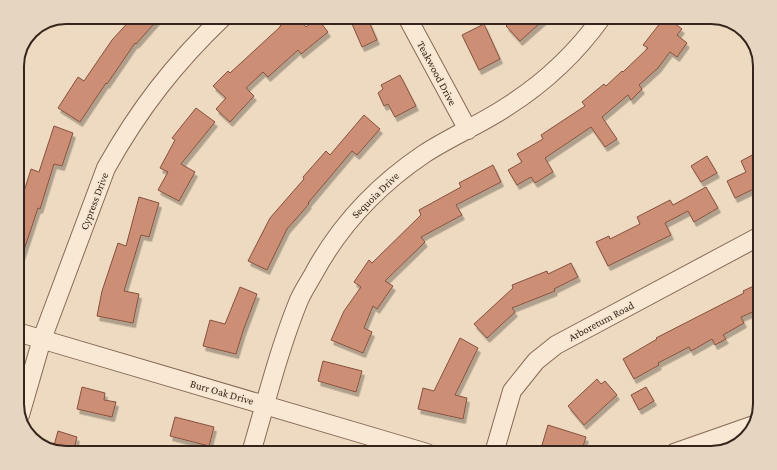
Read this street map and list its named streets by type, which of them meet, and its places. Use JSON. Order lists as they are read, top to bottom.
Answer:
{
  "streets": {
    "street": [
      "Teakwood Drive",
      "Sequoia Drive",
      "Cypress Drive",
      "Arboretum Road",
      "Burr Oak Drive"
    ]
  },
  "crossings": [
    ["Teakwood Drive", "Sequoia Drive"],
    ["Sequoia Drive", "Burr Oak Drive"],
    ["Cypress Drive", "Burr Oak Drive"]
  ]
}
